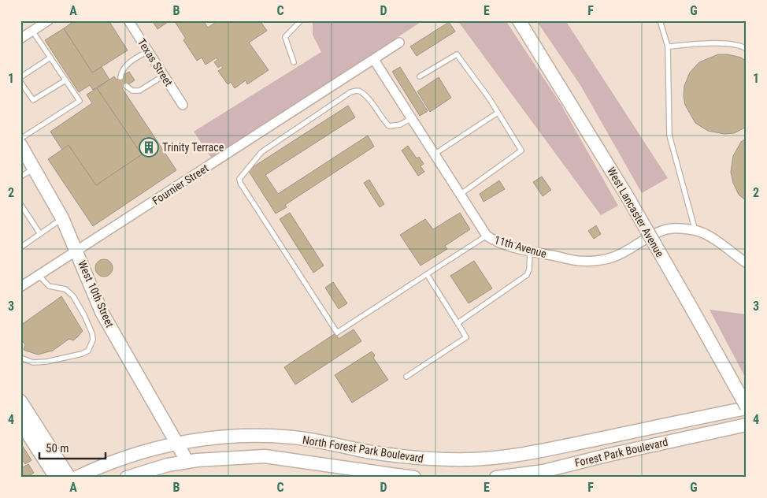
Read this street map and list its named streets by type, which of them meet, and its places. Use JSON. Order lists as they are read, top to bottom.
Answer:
{
  "streets": {
    "main road": [
      "West Lancaster Avenue",
      "West 10th Street",
      "North Forest Park Boulevard",
      "Forest Park Boulevard"
    ],
    "street": ["Texas Street", "Fournier Street", "11th Avenue"]
  },
  "crossings": [
    ["Fournier Street", "11th Avenue"],
    ["Fournier Street", "West 10th Street"],
    ["West Lancaster Avenue", "North Forest Park Boulevard"],
    ["West 10th Street", "North Forest Park Boulevard"]
  ],
  "places": {
    "building": ["Trinity Terrace"]
  },
  "scale_bar": "50 m",
  "grid": {
    "columns": [
      "A",
      "B",
      "C",
      "D",
      "E",
      "F",
      "G"
    ],
    "rows": [
      "1",
      "2",
      "3",
      "4"
    ]
  }
}
